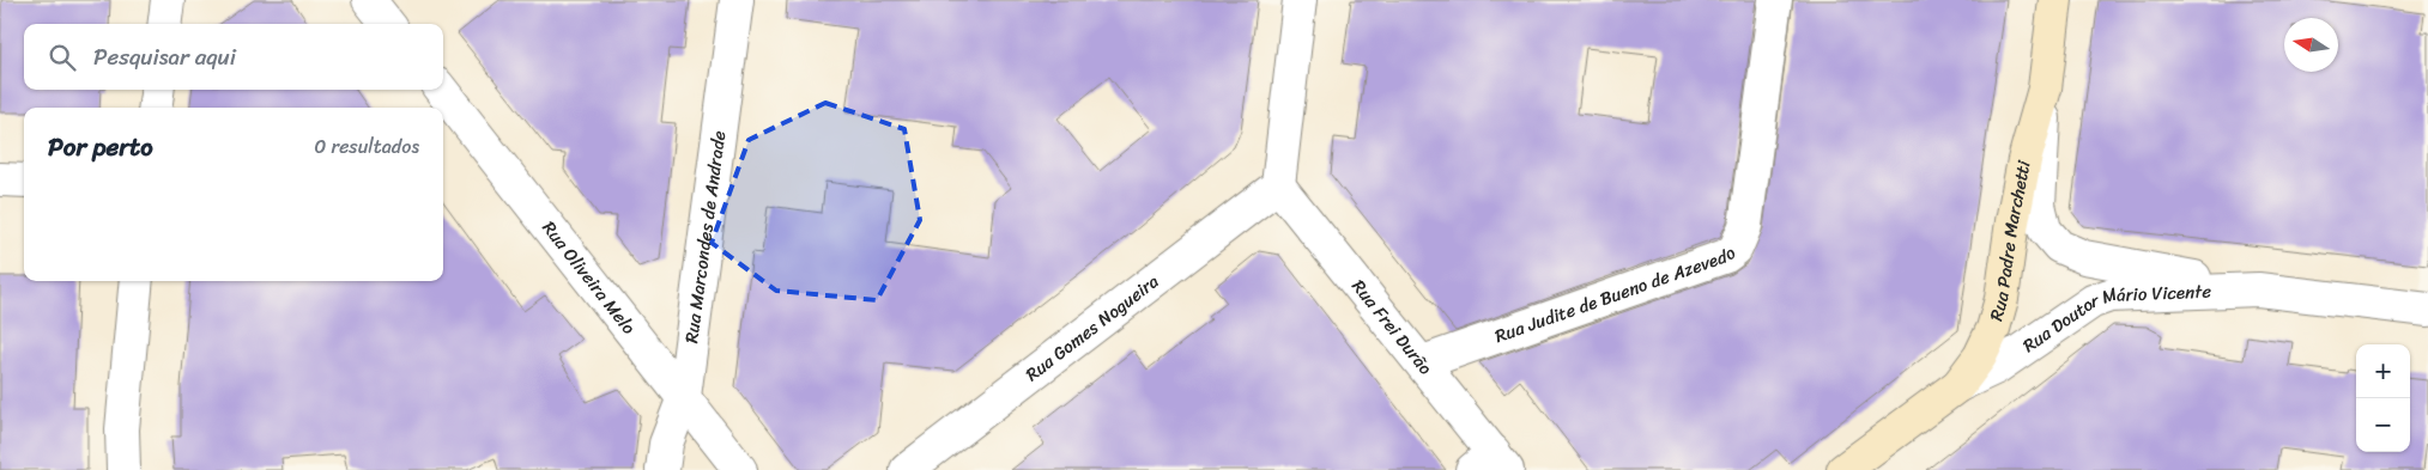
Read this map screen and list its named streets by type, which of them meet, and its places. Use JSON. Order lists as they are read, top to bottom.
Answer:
{
  "streets": {
    "street": [
      "Rua Marcondes de Andrade",
      "Rua Padre Marchetti",
      "Rua Oliveira Melo",
      "Rua Judite de Bueno de Azevedo",
      "Rua Doutor Mário Vicente",
      "Rua Gomes Nogueira",
      "Rua Frei Durão"
    ]
  },
  "crossings": [
    ["Rua Marcondes de Andrade", "Rua Oliveira Melo"],
    ["Rua Padre Marchetti", "Rua Doutor Mário Vicente"],
    ["Rua Judite de Bueno de Azevedo", "Rua Frei Durão"],
    ["Rua Gomes Nogueira", "Rua Frei Durão"]
  ],
  "north": "left",
  "page": {
    "search": "Pesquisar aqui",
    "heading": ["Por perto", "0 resultados"],
    "map_buttons": ["+", "−"]
  }
}
